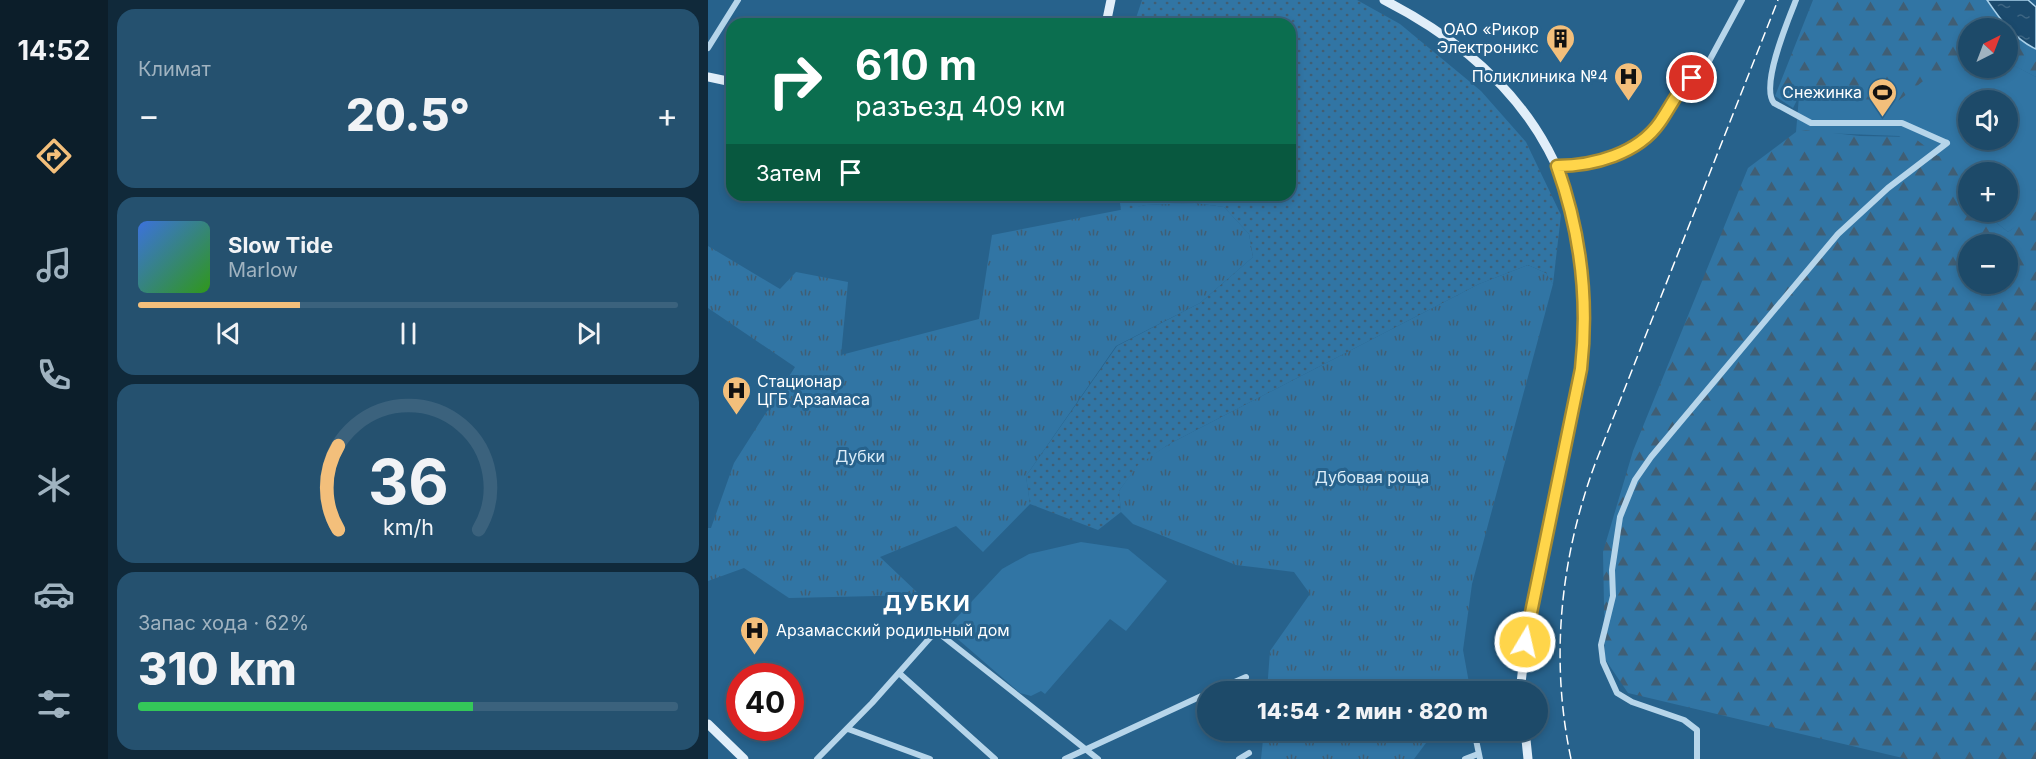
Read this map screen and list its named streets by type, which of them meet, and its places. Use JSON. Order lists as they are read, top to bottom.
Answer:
{
  "districts": ["ДУБКИ"],
  "parks": ["Дубки", "Дубовая роща"],
  "places": {
    "building": ["ОАО «Рикор Электроникс"],
    "hospital": ["Поликлиника №4", "Стационар ЦГБ Арзамаса", "Арзамасский родильный дом"],
    "sports": ["Снежинка"]
  },
  "north": "top right",
  "page": {
    "tabs": "14:52",
    "tile": [
      "Климат",
      ["Запас хода · 62%", "310 km"]
    ],
    "map_buttons": ["+", "−"],
    "turn": ["610 m", "разъезд 409 км"],
    "heat": ["−", "20.5°", "+"],
    "then": "Затем",
    "song": ["Slow Tide", "Marlow"],
    "limit": "40",
    "trip": "14:54 · 2 мин · 820 m",
    "gauge": ["36", "km/h"]
  }
}
